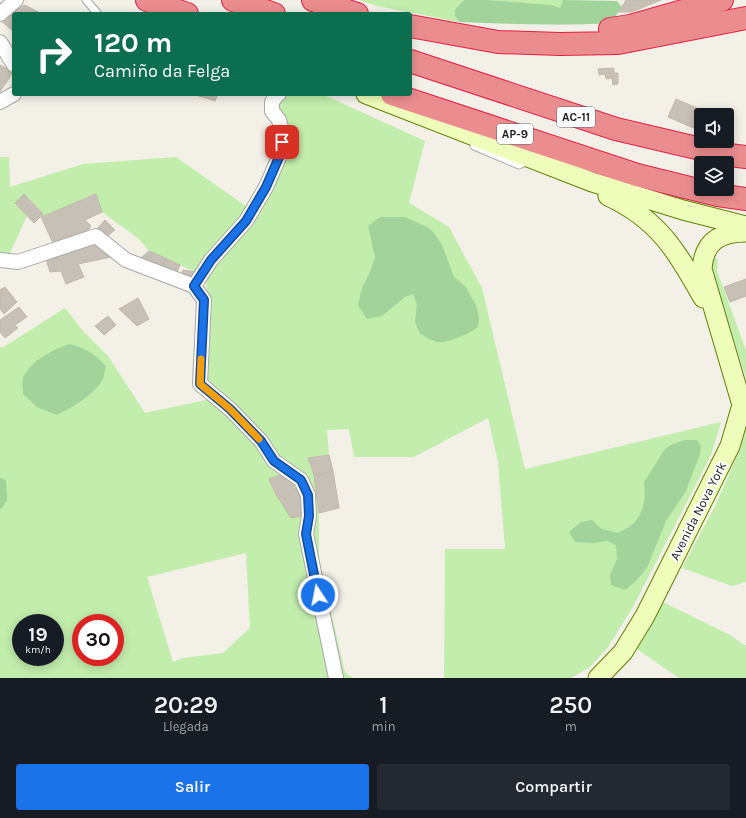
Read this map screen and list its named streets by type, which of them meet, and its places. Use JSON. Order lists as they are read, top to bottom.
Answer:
{
  "streets": {
    "highway": ["AC-11", "AP-9"],
    "main road": ["Avenida Nova York"]
  },
  "page": {
    "turn": ["120 m", "Camiño da Felga"],
    "speed": "19 km/h",
    "limit": "30",
    "eta": [
      "20:29",
      "Llegada",
      "1",
      "min",
      "250",
      "m"
    ],
    "buttons": ["Salir", "Compartir"]
  }
}
